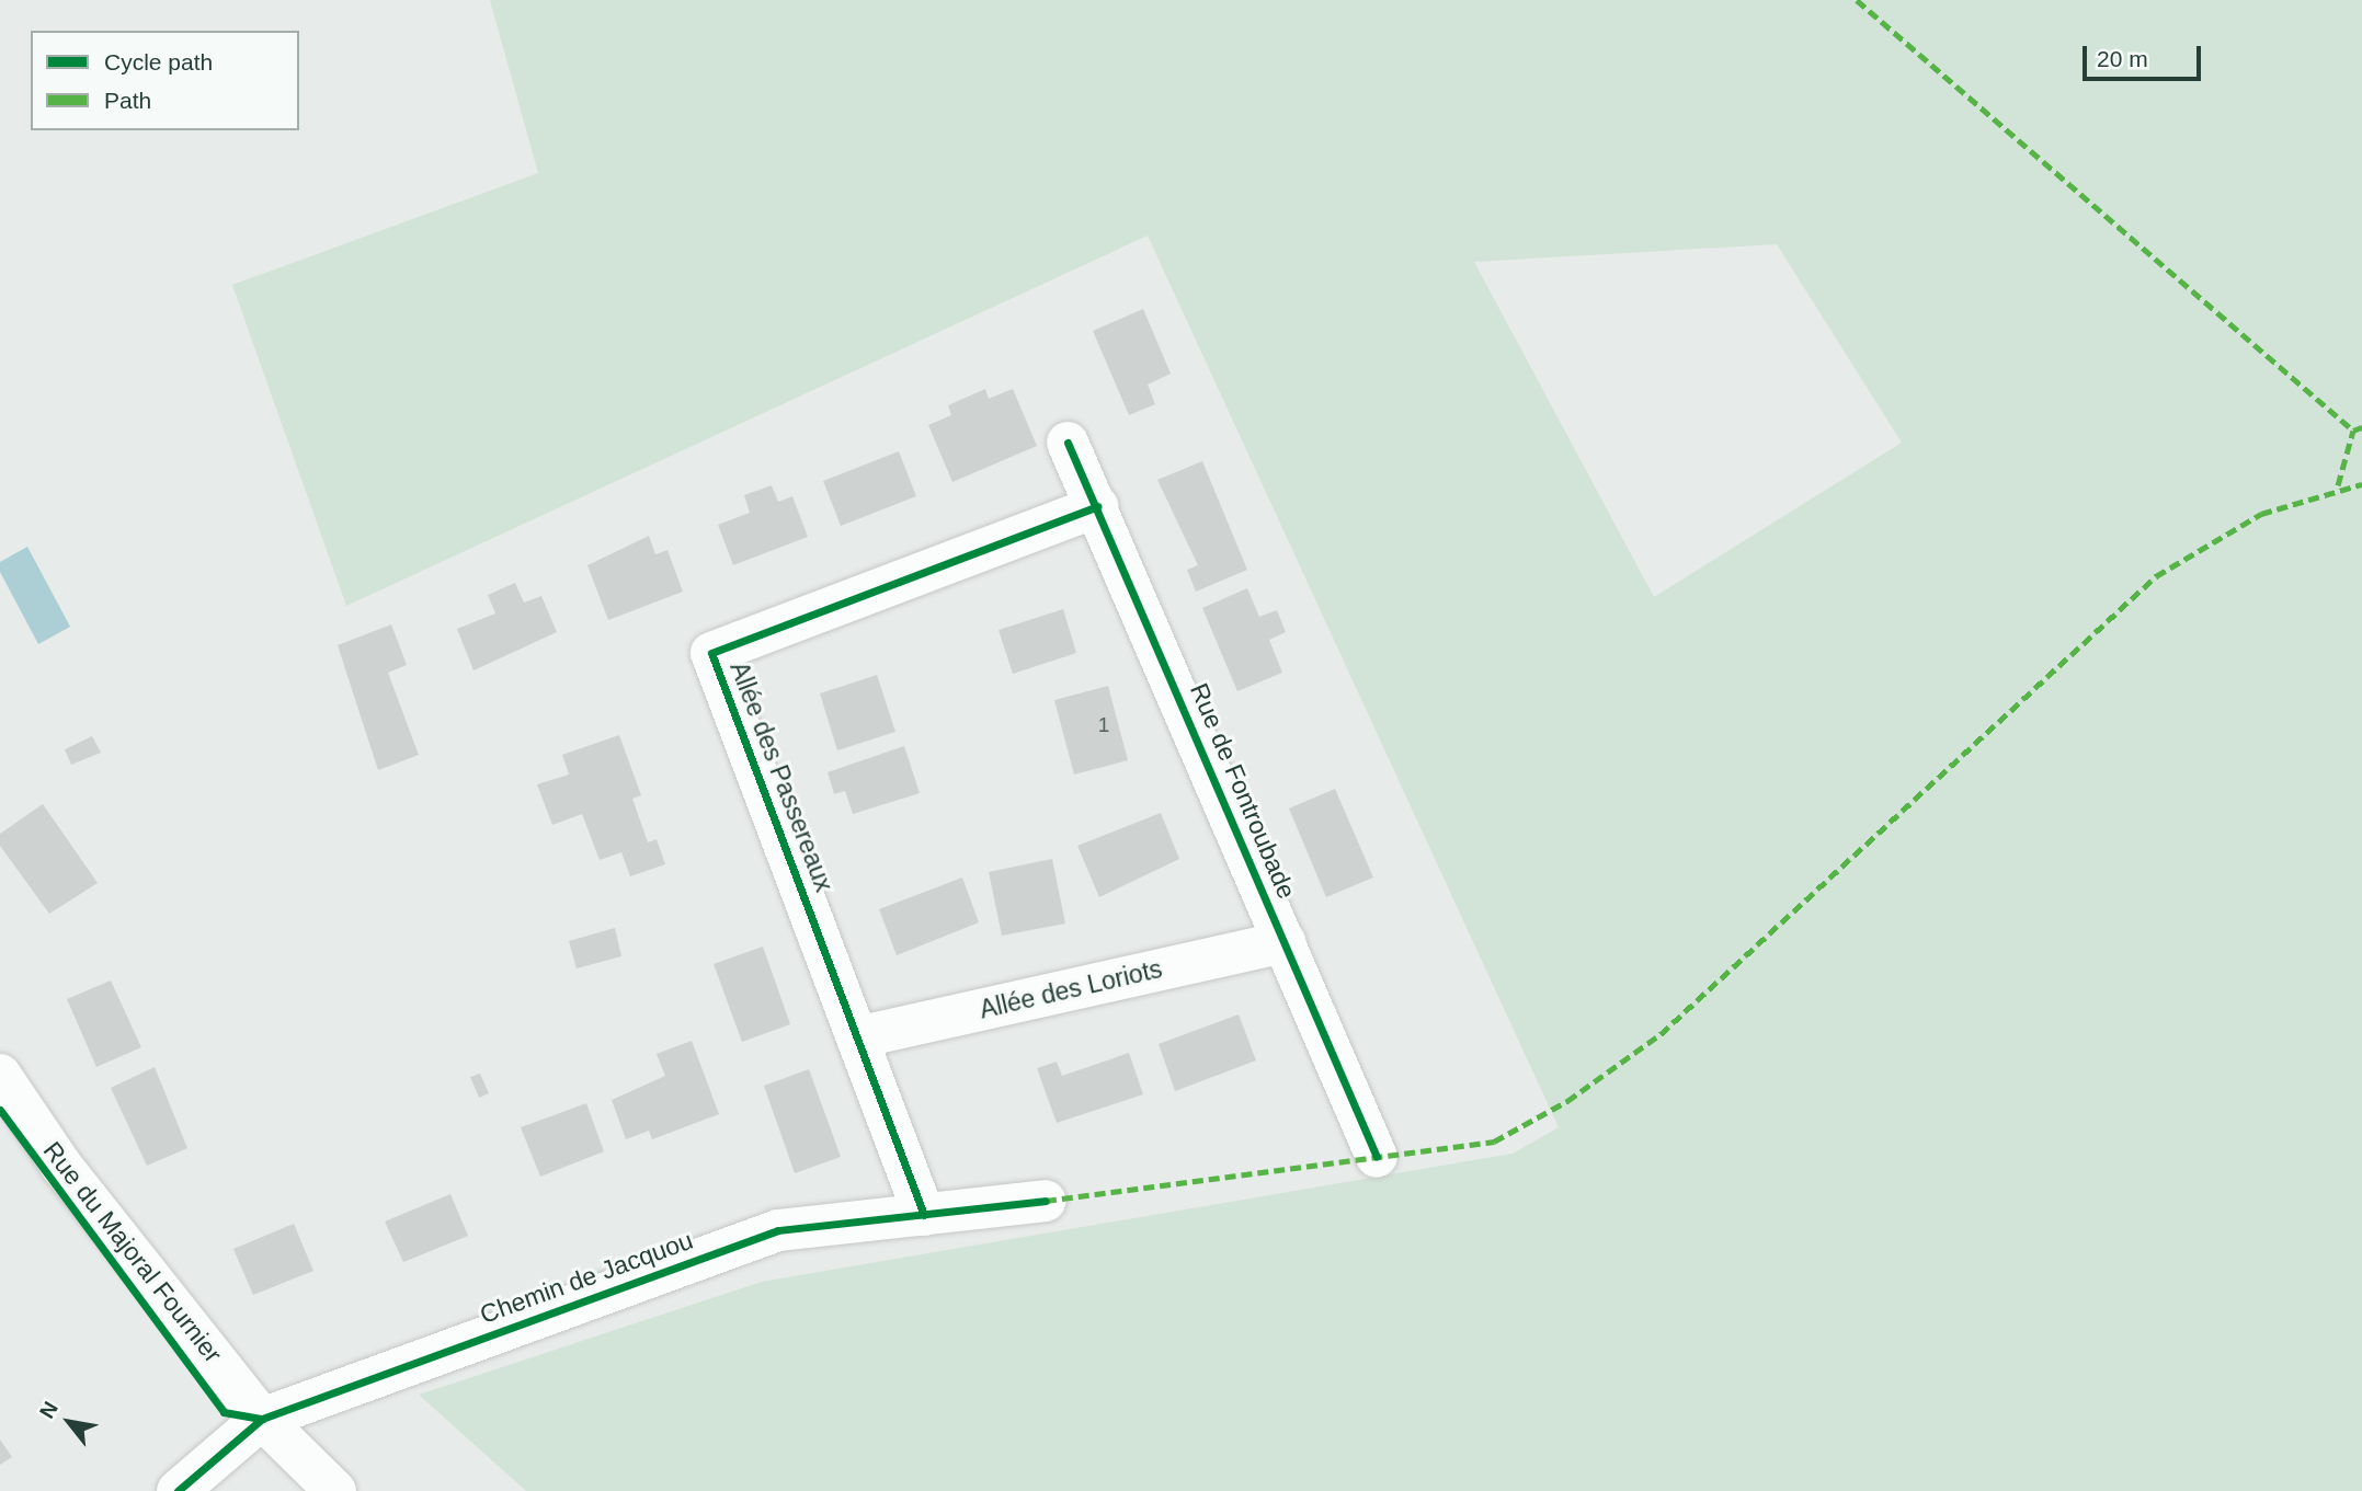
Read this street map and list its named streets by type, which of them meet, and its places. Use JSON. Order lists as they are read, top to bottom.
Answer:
{
  "streets": {
    "street": [
      "Allée des Passereaux",
      "Rue de Fontroubade",
      "Allée des Loriots",
      "Rue du Majoral Fournier",
      "Chemin de Jacquou"
    ]
  },
  "crossings": [
    ["Allée des Passereaux", "Rue de Fontroubade"],
    ["Allée des Passereaux", "Allée des Loriots"],
    ["Allée des Passereaux", "Chemin de Jacquou"],
    ["Rue de Fontroubade", "Allée des Loriots"],
    ["Rue du Majoral Fournier", "Chemin de Jacquou"]
  ],
  "house_numbers": ["1"],
  "legend": ["Cycle path", "Path"],
  "scale_bar": "20 m",
  "north": "top left"
}
